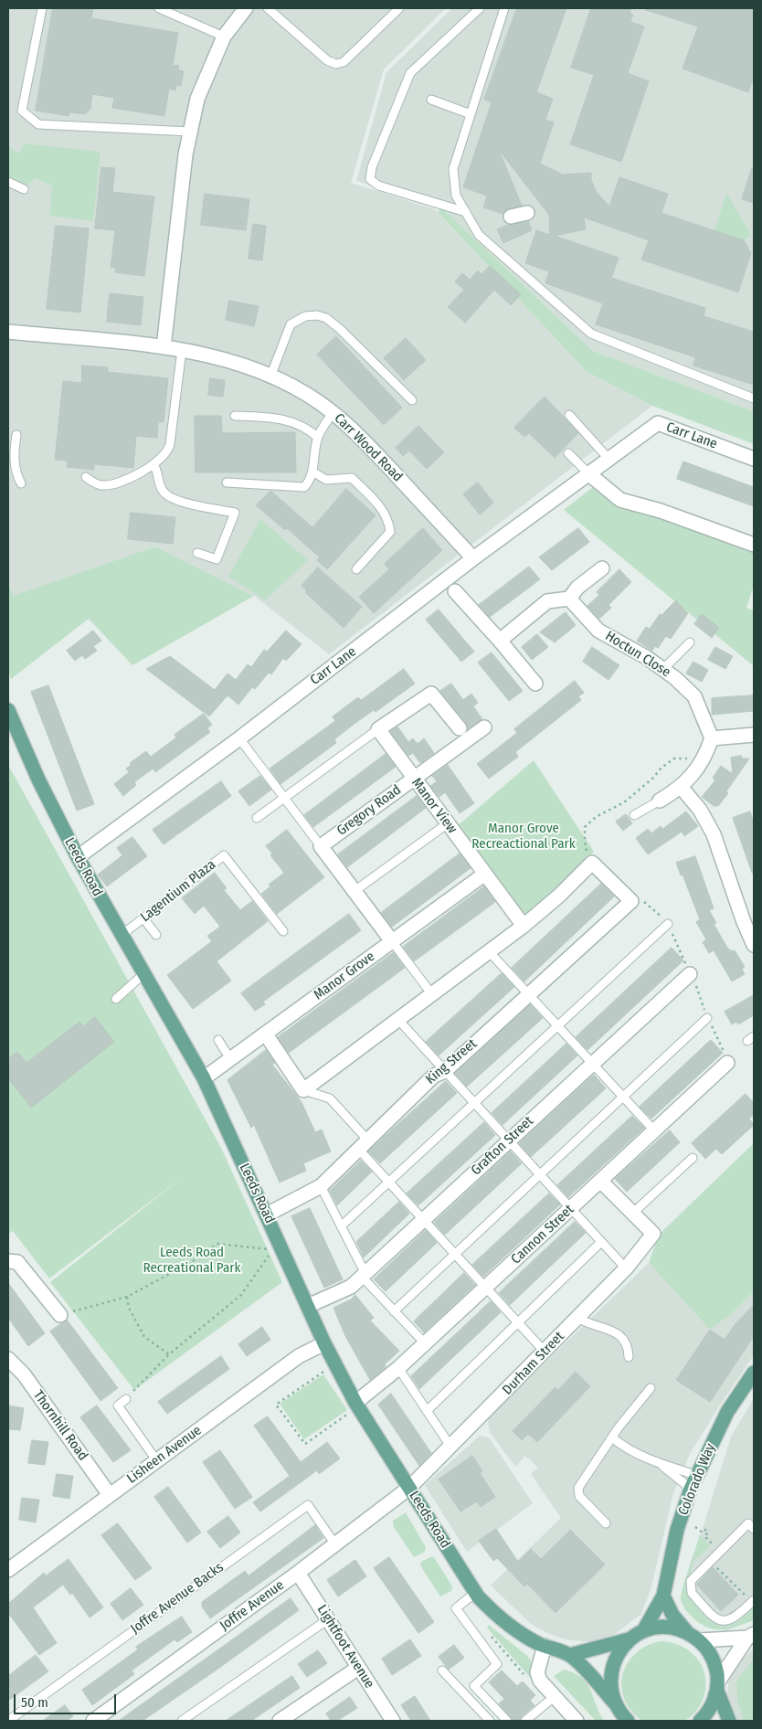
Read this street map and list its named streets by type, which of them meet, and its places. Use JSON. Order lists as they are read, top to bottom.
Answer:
{
  "streets": {
    "main road": ["Leeds Road", "Colorado Way"],
    "street": [
      "Carr Lane",
      "Carr Wood Road",
      "Hoctun Close",
      "Manor View",
      "Gregory Road",
      "Manor Grove",
      "King Street",
      "Grafton Street",
      "Cannon Street",
      "Durham Street",
      "Thornhill Road",
      "Lisheen Avenue",
      "Joffre Avenue",
      "Lightfoot Avenue"
    ],
    "lane": ["Lagentium Plaza", "Joffre Avenue Backs"]
  },
  "crossings": [
    ["Carr Lane", "Carr Wood Road"],
    ["Carr Lane", "Leeds Road"],
    ["Manor View", "Gregory Road"],
    ["Manor View", "Manor Grove"],
    ["Leeds Road", "Lagentium Plaza"],
    ["Leeds Road", "Manor Grove"],
    ["Leeds Road", "King Street"],
    ["Leeds Road", "Grafton Street"],
    ["Leeds Road", "Cannon Street"],
    ["Leeds Road", "Durham Street"],
    ["Leeds Road", "Lisheen Avenue"],
    ["Leeds Road", "Joffre Avenue"],
    ["Durham Street", "Joffre Avenue"],
    ["Thornhill Road", "Lisheen Avenue"],
    ["Joffre Avenue Backs", "Joffre Avenue"],
    ["Joffre Avenue", "Lightfoot Avenue"]
  ],
  "parks": ["Manor Grove Recreactional Park", "Leeds Road Recreational Park"],
  "scale_bar": "50 m"
}
